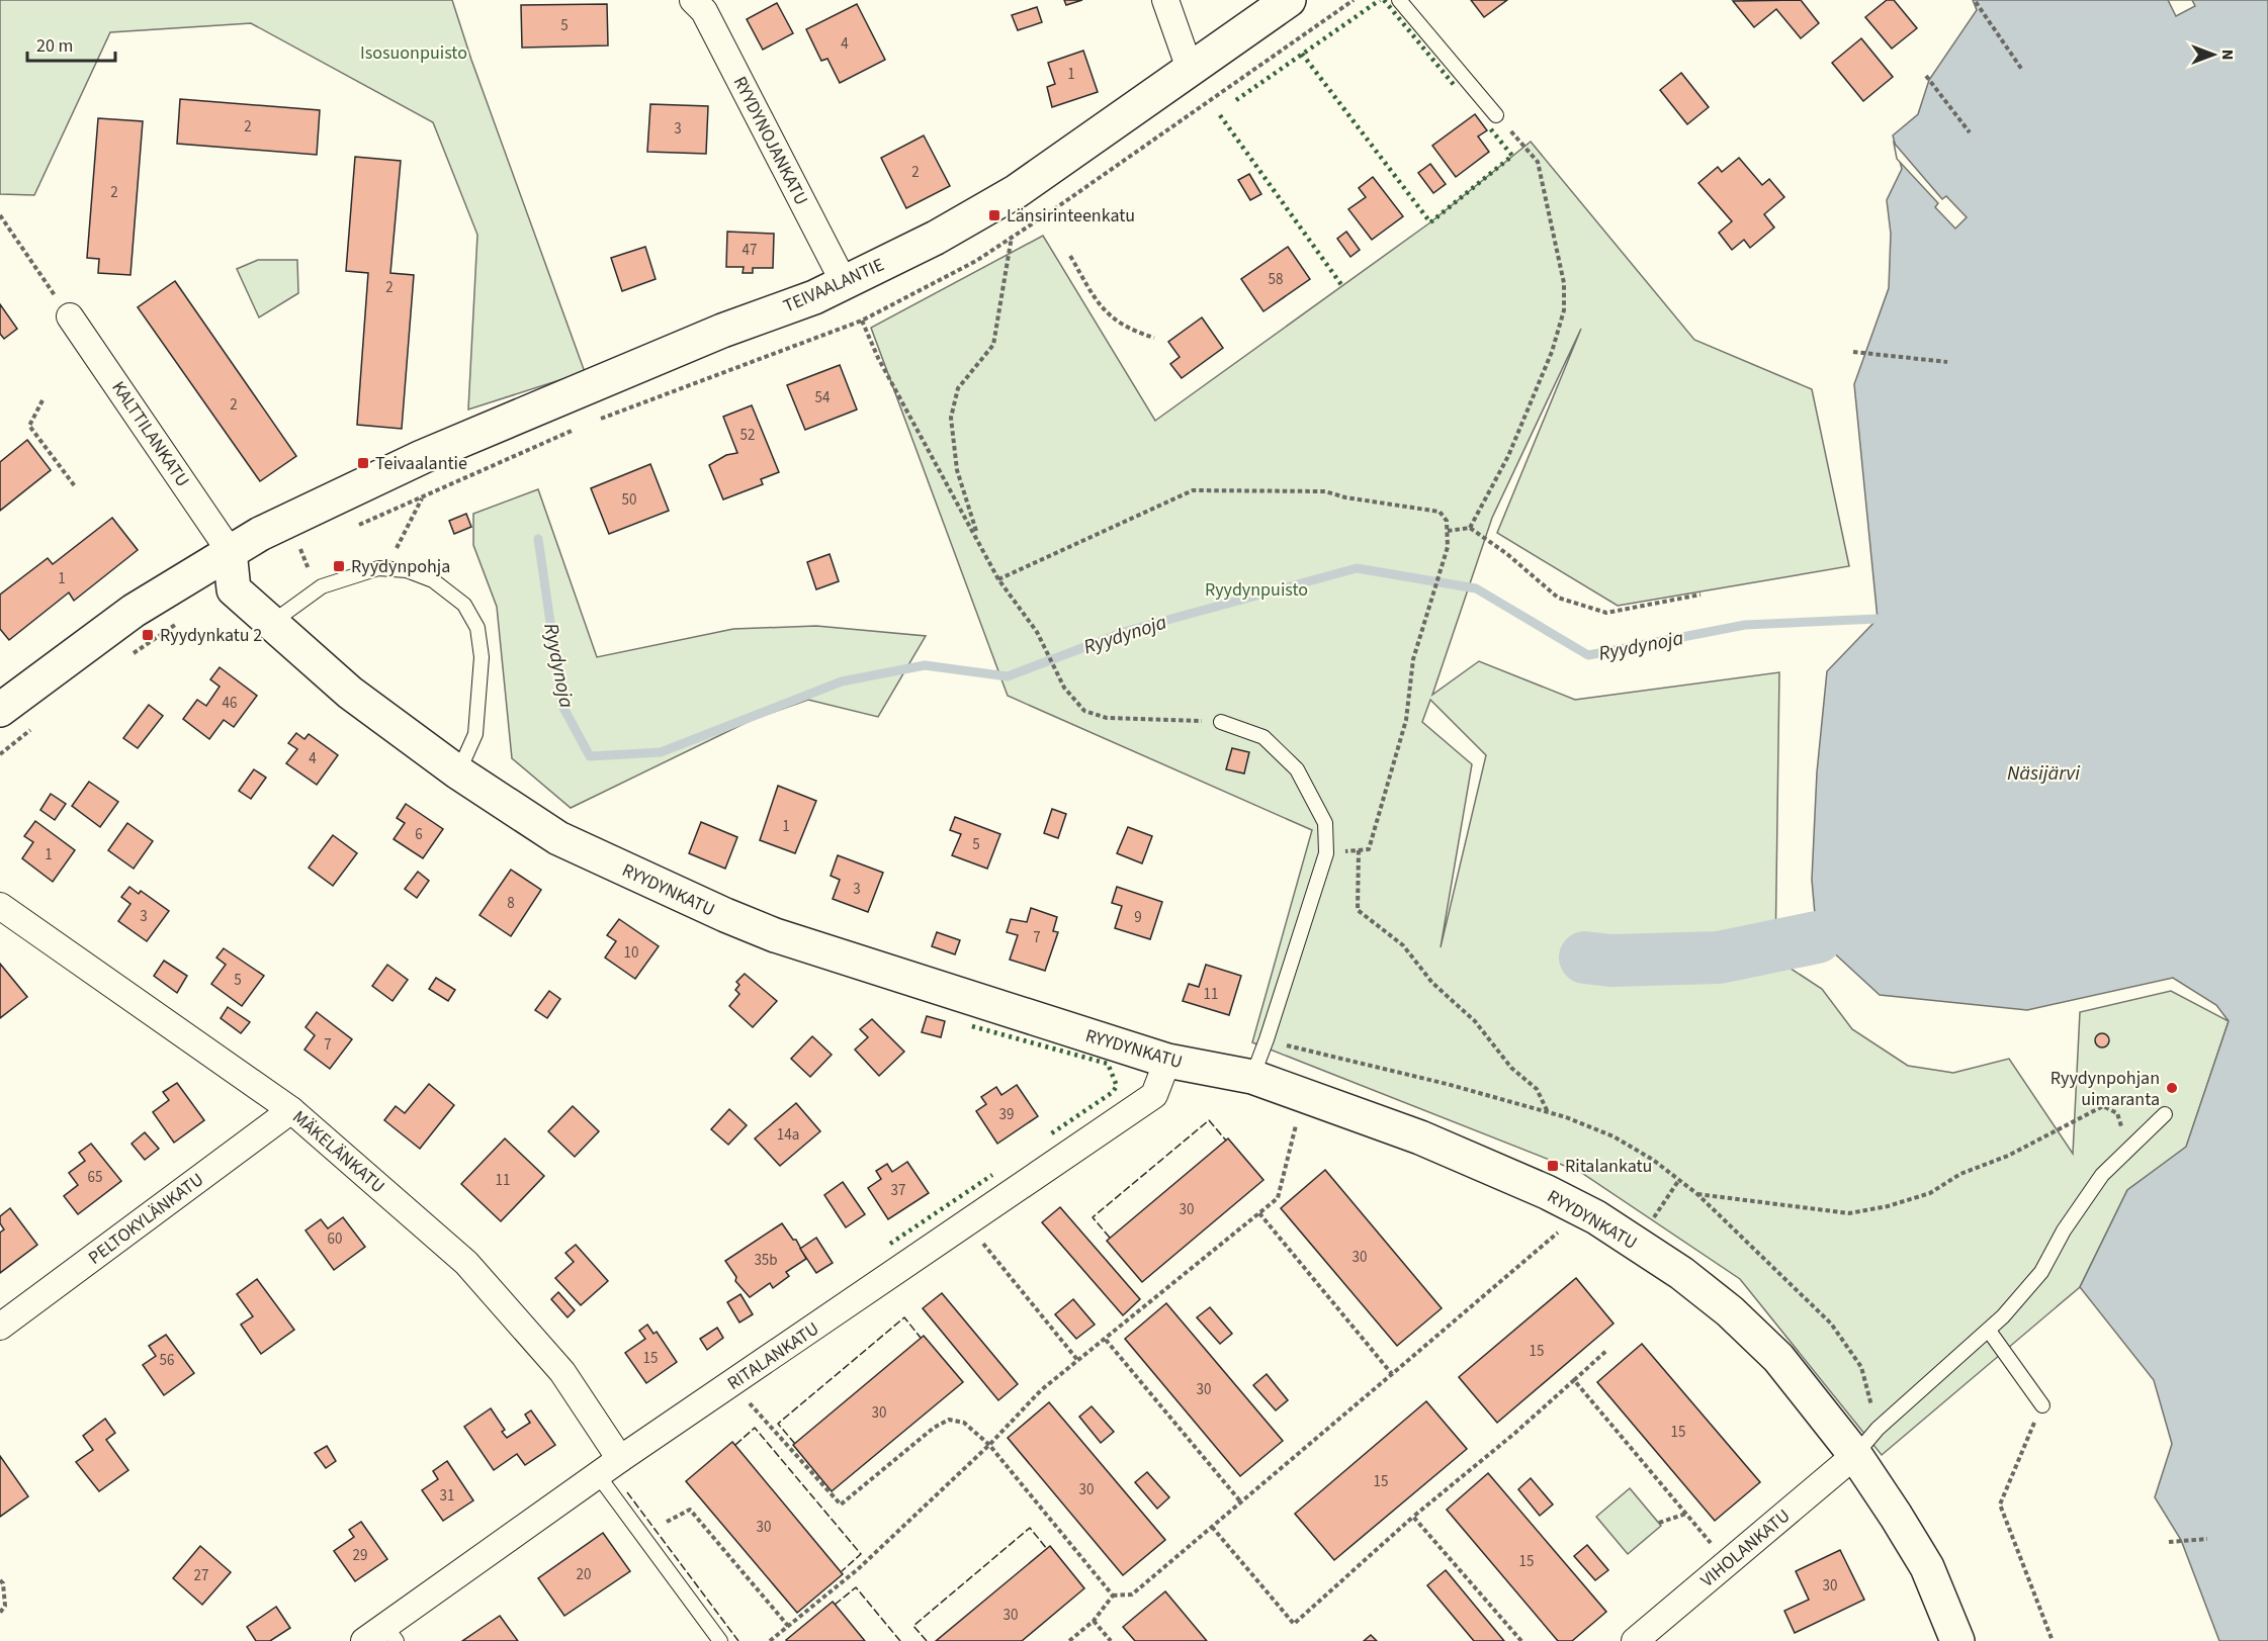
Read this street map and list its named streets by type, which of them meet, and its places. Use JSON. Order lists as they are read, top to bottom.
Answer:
{
  "streets": {
    "street": [
      "RYYDYNOJANKATU",
      "TEIVAALANTIE",
      "KALTTILANKATU",
      "RYYDYNKATU",
      "MÄKELÄNKATU",
      "PELTOKYLÄNKATU",
      "RITALANKATU",
      "VIHOLANKATU"
    ]
  },
  "crossings": [
    ["RYYDYNOJANKATU", "TEIVAALANTIE"],
    ["TEIVAALANTIE", "KALTTILANKATU"],
    ["TEIVAALANTIE", "RYYDYNKATU"],
    ["KALTTILANKATU", "RYYDYNKATU"],
    ["RYYDYNKATU", "RITALANKATU"],
    ["RYYDYNKATU", "VIHOLANKATU"],
    ["MÄKELÄNKATU", "PELTOKYLÄNKATU"],
    ["MÄKELÄNKATU", "RITALANKATU"]
  ],
  "water": ["Ryydynoja", "Näsijärvi"],
  "parks": ["Isosuonpuisto", "Ryydynpuisto"],
  "places": {
    "transit": [
      "Länsirinteenkatu",
      "Teivaalantie",
      "Ryydynpohja",
      "Ryydynkatu 2",
      "Ritalankatu"
    ],
    "other": ["Ryydynpohjan uimaranta"]
  },
  "house_numbers": [
    "5",
    "4",
    "1",
    "2",
    "3",
    "2",
    "2",
    "47",
    "58",
    "2",
    "54",
    "2",
    "52",
    "50",
    "1",
    "46",
    "4",
    "1",
    "6",
    "5",
    "1",
    "3",
    "8",
    "3",
    "9",
    "7",
    "10",
    "5",
    "11",
    "7",
    "39",
    "14a",
    "65",
    "11",
    "37",
    "30",
    "60",
    "30",
    "35b",
    "15",
    "15",
    "56",
    "30",
    "30",
    "15",
    "15",
    "30",
    "31",
    "30",
    "29",
    "15",
    "20",
    "27",
    "30",
    "30"
  ],
  "scale_bar": "20 m",
  "north": "right"
}
